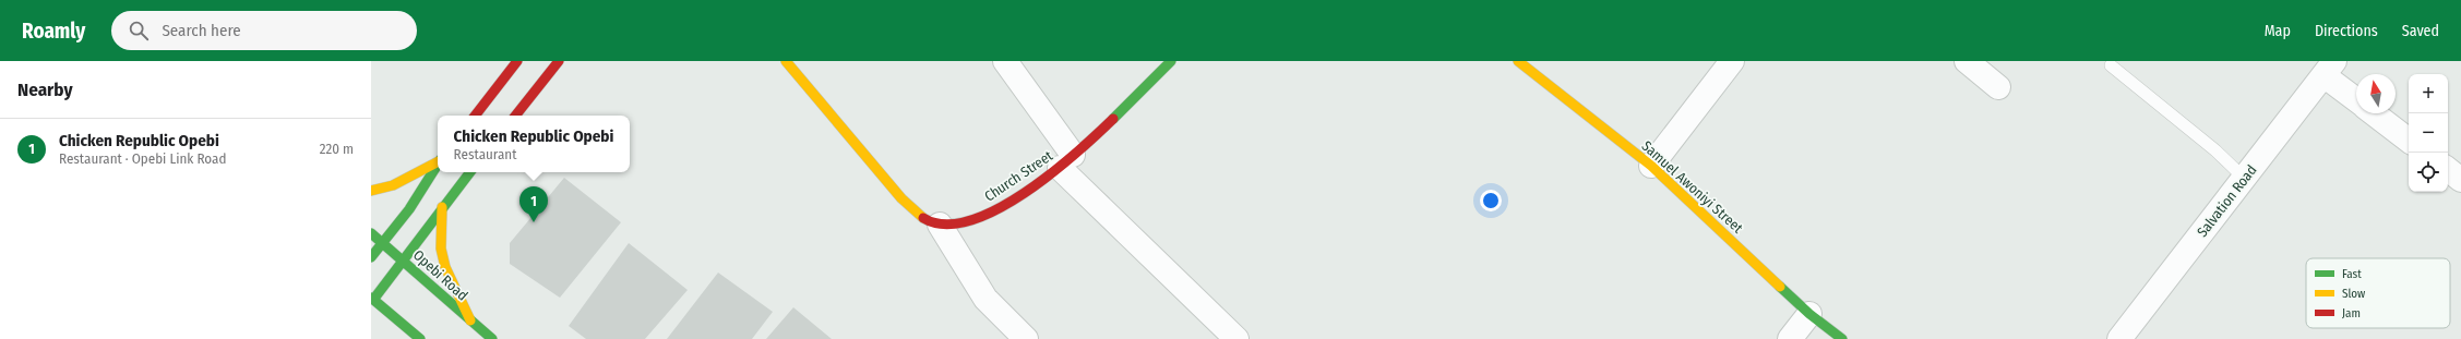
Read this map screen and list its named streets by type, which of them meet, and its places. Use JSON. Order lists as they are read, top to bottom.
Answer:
{
  "streets": {
    "street": [
      "Church Street",
      "Samuel Awoniyi Street",
      "Salvation Road",
      "Opebi Road"
    ]
  },
  "legend": ["Fast", "Slow", "Jam"],
  "north": "top",
  "page": {
    "header": "Roamly",
    "search": "Search here",
    "nav": ["Map", "Directions", "Saved"],
    "heading": "Nearby",
    "map_buttons": ["+", "−"],
    "popup": ["Chicken Republic Opebi", "Restaurant"],
    "list": [
      {
        "mark": "1",
        "name": "Chicken Republic Opebi",
        "note": "Restaurant · Opebi Link Road",
        "value": "220 m"
      }
    ],
    "pins": "1"
  }
}
